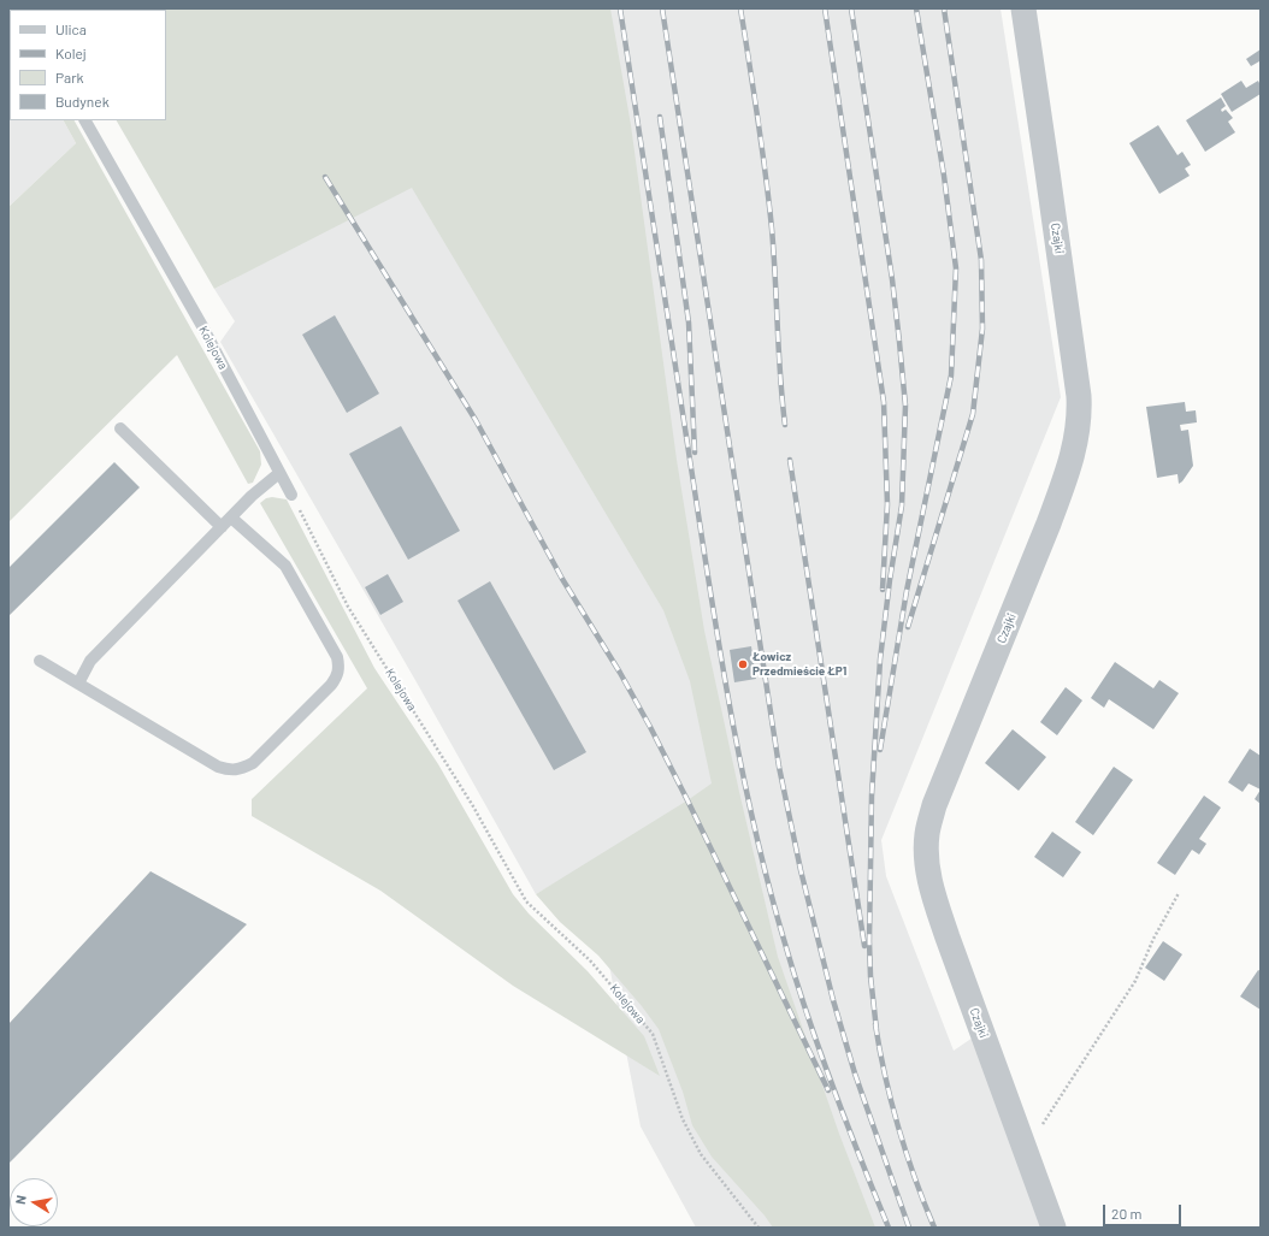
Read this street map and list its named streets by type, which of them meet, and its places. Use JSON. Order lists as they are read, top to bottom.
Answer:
{
  "streets": {
    "street": ["Czajki"],
    "lane": ["Kolejowa"]
  },
  "places": ["Łowicz Przedmieście ŁP1"],
  "legend": [
    "Ulica",
    "Kolej",
    "Park",
    "Budynek"
  ],
  "scale_bar": "20 m",
  "north": "left"
}
